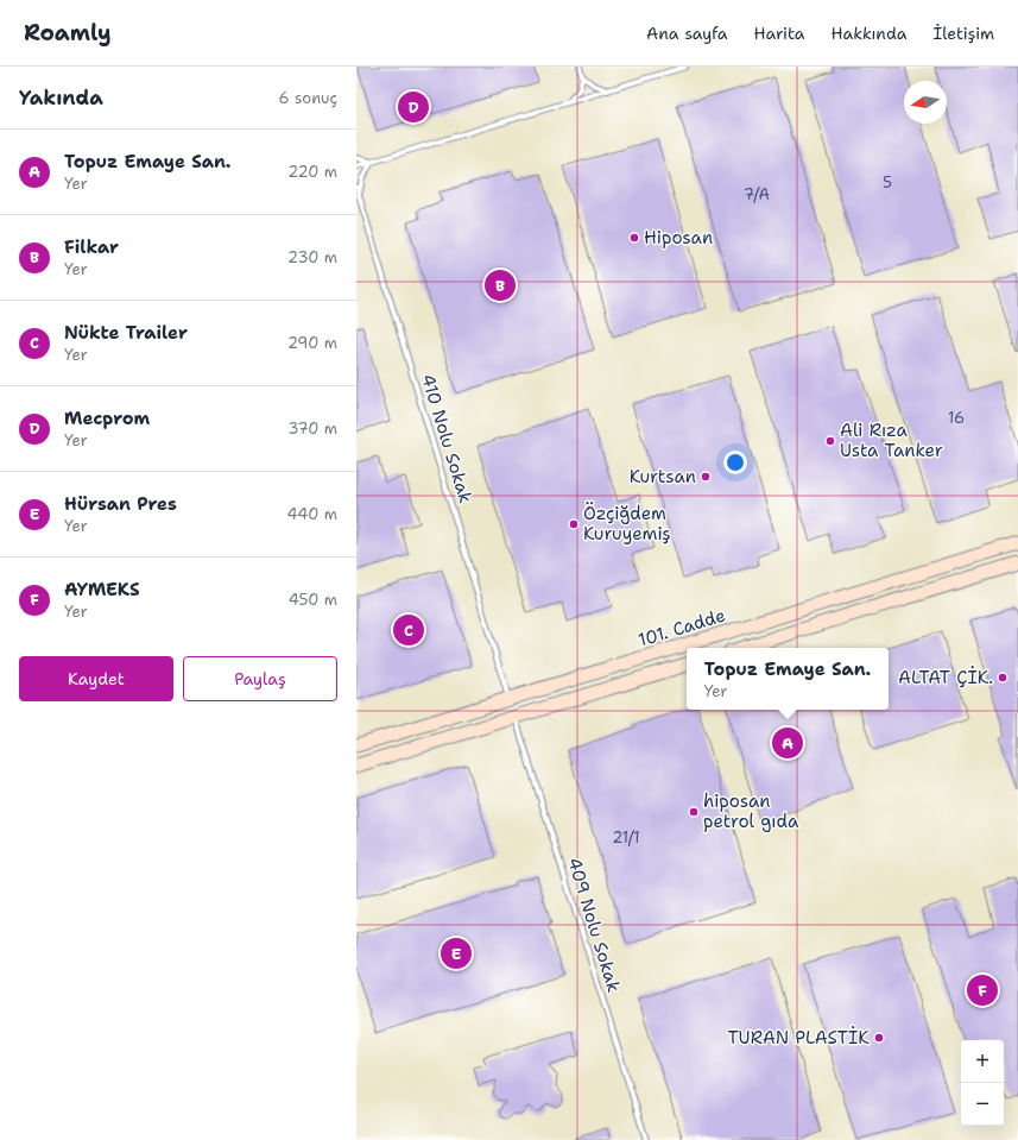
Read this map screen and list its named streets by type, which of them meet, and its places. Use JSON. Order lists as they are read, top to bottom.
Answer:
{
  "streets": {
    "street": ["101. Cadde"],
    "lane": ["410 Nolu Sokak", "409 Nolu Sokak"]
  },
  "crossings": [
    ["410 Nolu Sokak", "101. Cadde"],
    ["101. Cadde", "409 Nolu Sokak"]
  ],
  "places": [
    "Hiposan",
    "Ali Rıza Usta Tanker",
    "Kurtsan",
    "Özçiğdem Kuruyemiş",
    "ALTAT ÇİK.",
    "hiposan petrol gıda",
    "TURAN PLASTİK"
  ],
  "house_numbers": [
    "5",
    "7/A",
    "16",
    "21/1"
  ],
  "north": "left",
  "page": {
    "header": "Roamly",
    "nav": [
      "Ana sayfa",
      "Harita",
      "Hakkında",
      "İletişim"
    ],
    "heading": ["Yakında", "6 sonuç"],
    "pins": [
      "D",
      "B",
      "C",
      "A",
      "E",
      "F"
    ],
    "list": [
      {
        "mark": "A",
        "name": "Topuz Emaye San.",
        "note": "Yer",
        "value": "220 m"
      },
      {
        "mark": "B",
        "name": "Filkar",
        "note": "Yer",
        "value": "230 m"
      },
      {
        "mark": "C",
        "name": "Nükte Trailer",
        "note": "Yer",
        "value": "290 m"
      },
      {
        "mark": "D",
        "name": "Mecprom",
        "note": "Yer",
        "value": "370 m"
      },
      {
        "mark": "E",
        "name": "Hürsan Pres",
        "note": "Yer",
        "value": "440 m"
      },
      {
        "mark": "F",
        "name": "AYMEKS",
        "note": "Yer",
        "value": "450 m"
      }
    ],
    "buttons": ["Kaydet", "Paylaş"],
    "popup": ["Topuz Emaye San.", "Yer"],
    "map_buttons": ["+", "−"]
  }
}
